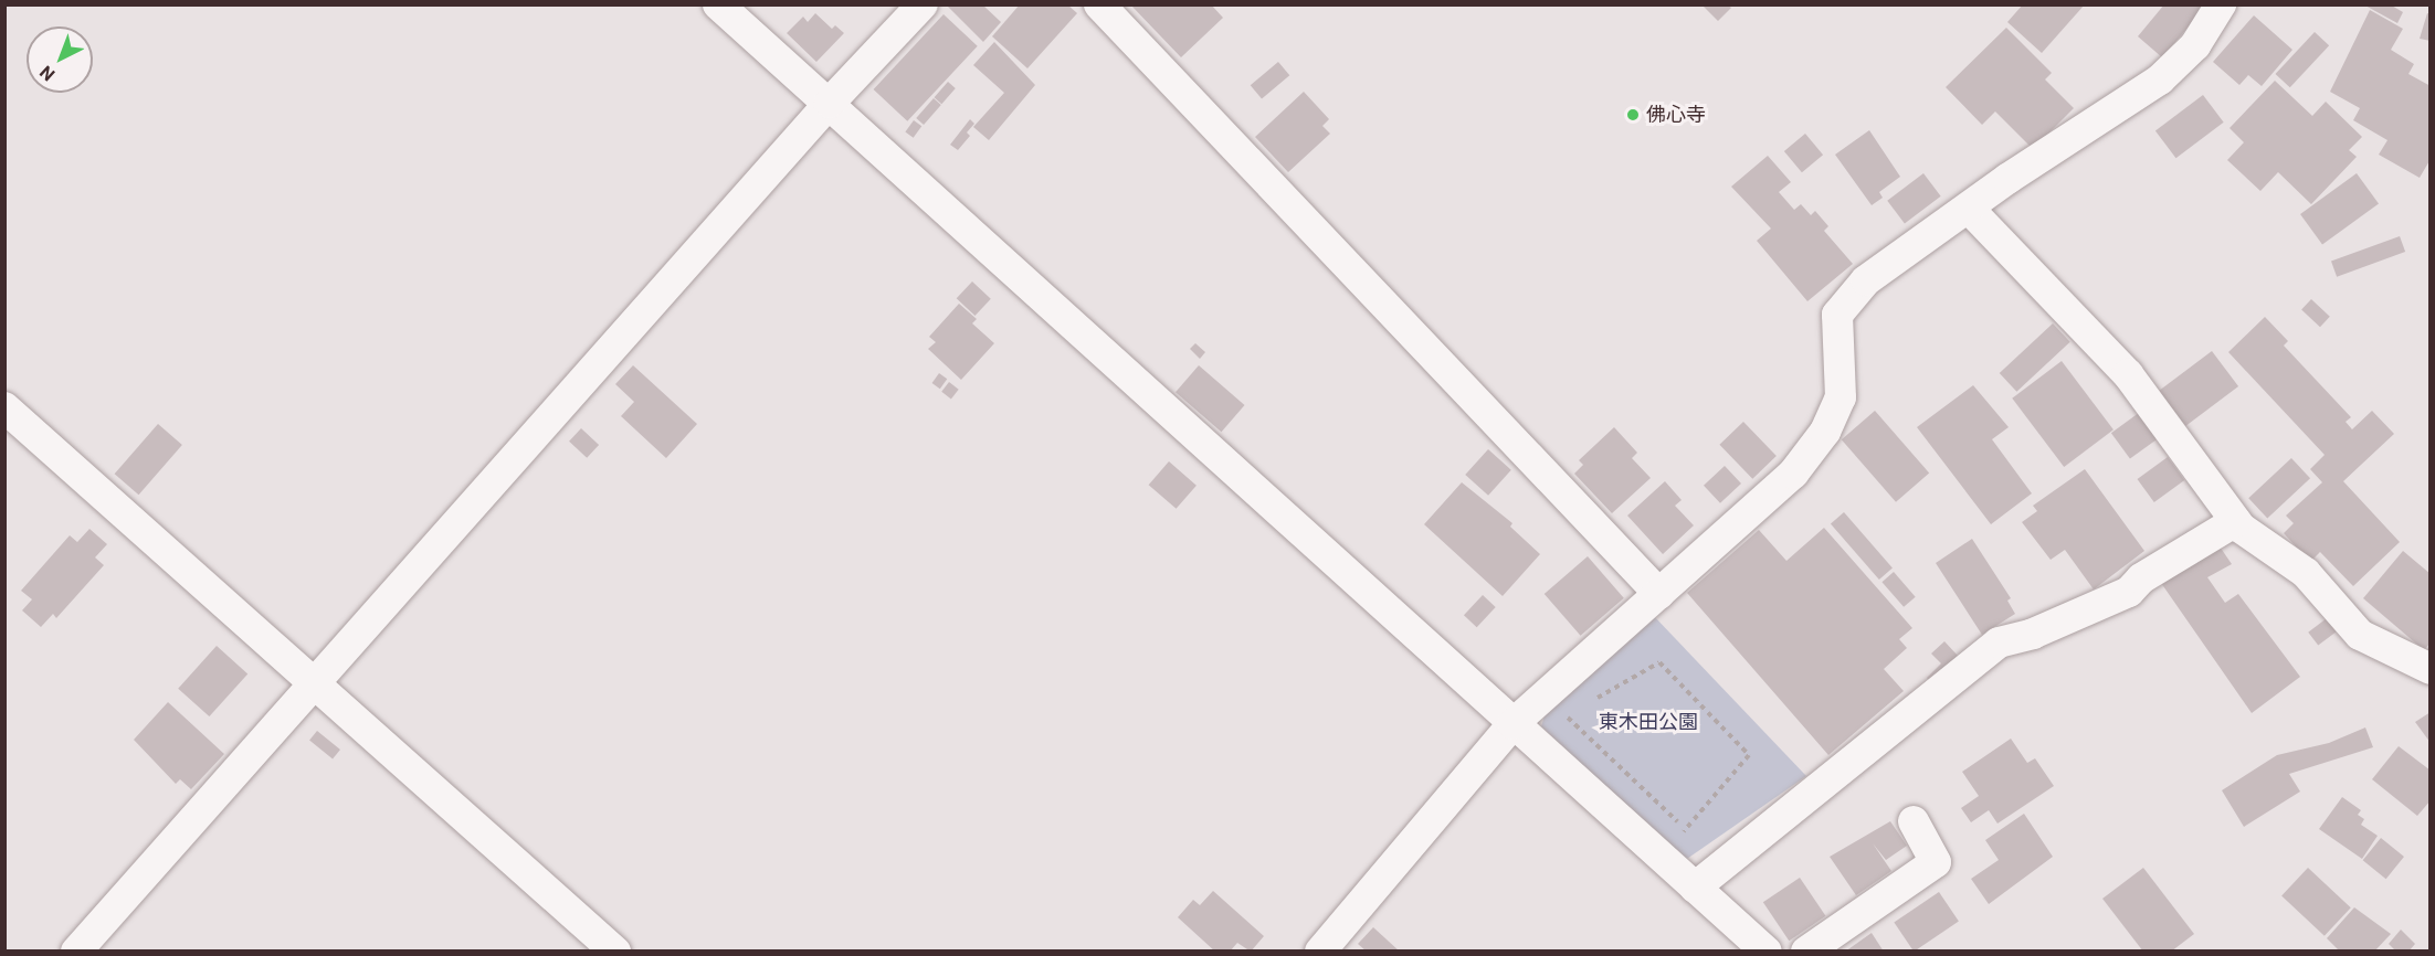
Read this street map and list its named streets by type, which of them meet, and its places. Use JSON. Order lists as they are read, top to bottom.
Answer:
{
  "parks": ["東木田公園"],
  "places": ["佛心寺"],
  "north": "bottom left"
}
